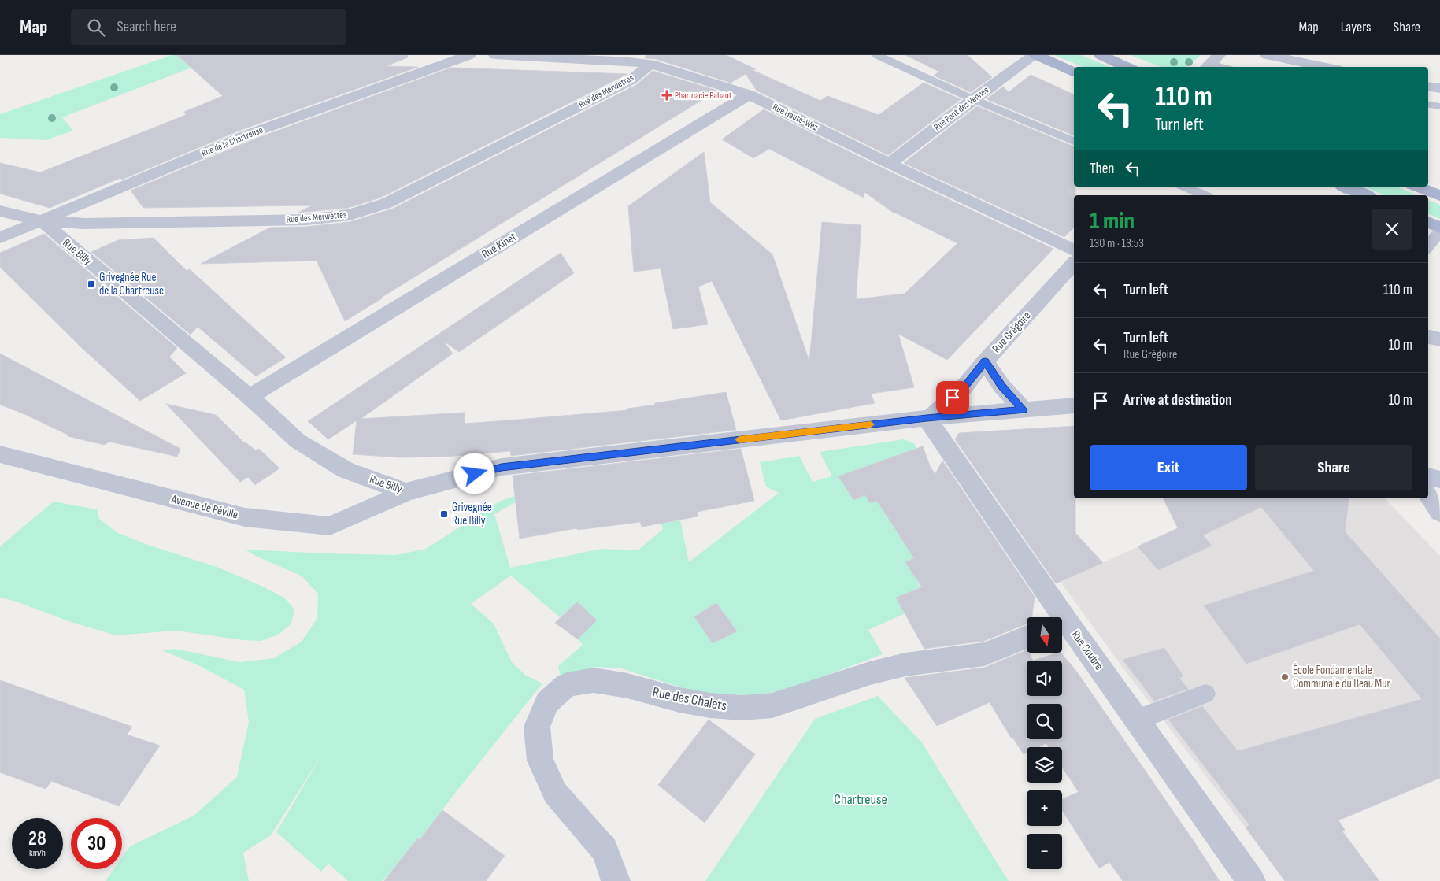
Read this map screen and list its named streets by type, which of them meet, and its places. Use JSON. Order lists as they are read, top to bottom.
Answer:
{
  "streets": {
    "street": [
      "Rue des Merwettes",
      "Rue Pont des Vennes",
      "Rue Haute-Wez",
      "Rue de la Chartreuse",
      "Rue Kinet",
      "Rue Billy",
      "Rue Grégoire",
      "Avenue de Péville",
      "Rue Soubre",
      "Rue des Chalets"
    ]
  },
  "crossings": [
    ["Rue des Merwettes", "Rue Haute-Wez"],
    ["Rue des Merwettes", "Rue de la Chartreuse"],
    ["Rue des Merwettes", "Rue Billy"],
    ["Rue Pont des Vennes", "Rue Haute-Wez"],
    ["Rue Haute-Wez", "Rue Kinet"],
    ["Rue de la Chartreuse", "Rue Billy"],
    ["Rue Kinet", "Rue Billy"],
    ["Rue Billy", "Rue Grégoire"],
    ["Rue Billy", "Avenue de Péville"],
    ["Rue Billy", "Rue Soubre"],
    ["Rue Grégoire", "Rue Soubre"]
  ],
  "parks": ["Chartreuse"],
  "places": {
    "health": ["Pharmacie Pahaut"],
    "transit": ["Grivegnée Rue de la Chartreuse", "Grivegnée Rue Billy"],
    "other": ["École Fondamentale Communale du Beau Mur"]
  },
  "north": "bottom",
  "page": {
    "header": "Map",
    "search": "Search here",
    "nav": ["Map", "Layers", "Share"],
    "turn": ["110 m", "Turn left"],
    "then": "Then",
    "heading": ["1 min", "130 m · 13:53"],
    "list": [
      {
        "name": "Turn left",
        "value": "110 m"
      },
      {
        "name": "Turn left",
        "note": "Rue Grégoire",
        "value": "10 m"
      },
      {
        "name": "Arrive at destination",
        "value": "10 m"
      }
    ],
    "buttons": ["Exit", "Share"],
    "map_buttons": ["+", "−"],
    "speed": "28 km/h",
    "limit": "30"
  }
}
